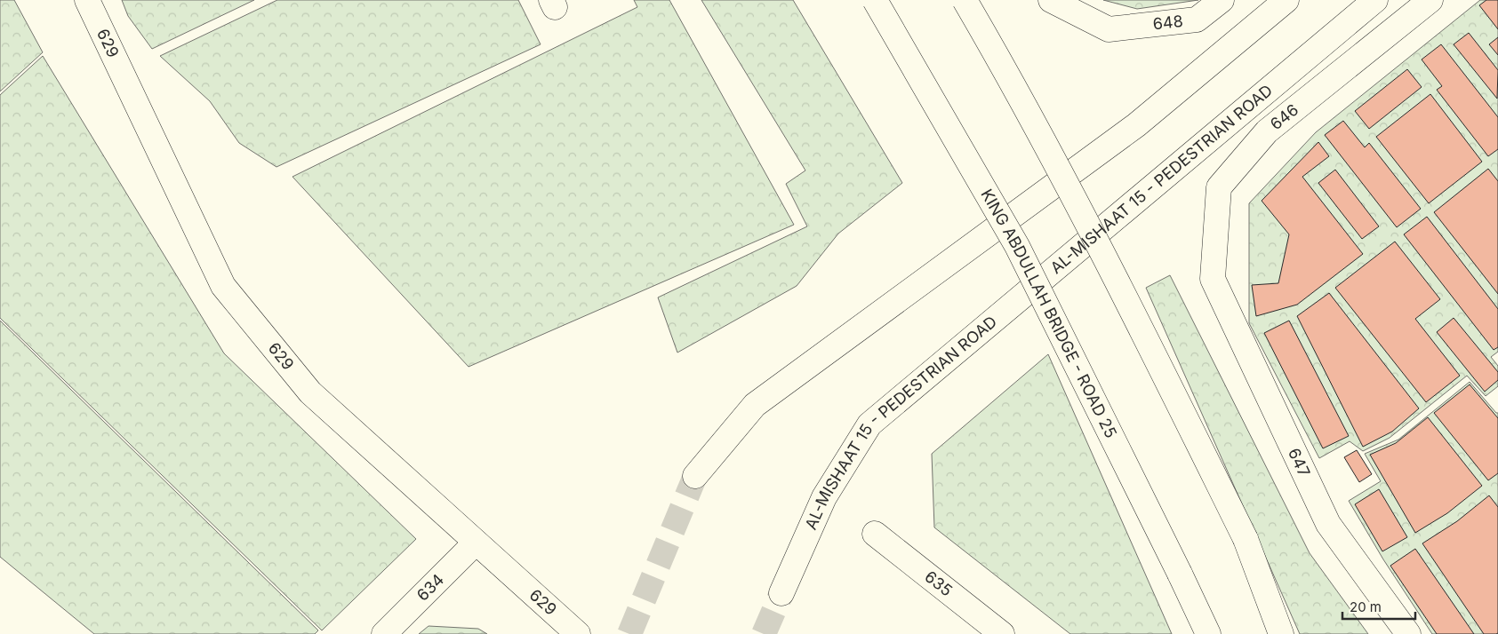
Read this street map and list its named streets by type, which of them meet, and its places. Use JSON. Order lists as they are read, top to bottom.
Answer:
{
  "streets": {
    "street": [
      "648",
      "629",
      "646",
      "AL-MISHAAT 15 - PEDESTRIAN ROAD",
      "KING ABDULLAH BRIDGE - ROAD 25",
      "647",
      "635",
      "634"
    ]
  },
  "crossings": [
    ["629", "634"],
    ["646", "647"]
  ],
  "scale_bar": "20 m"
}
